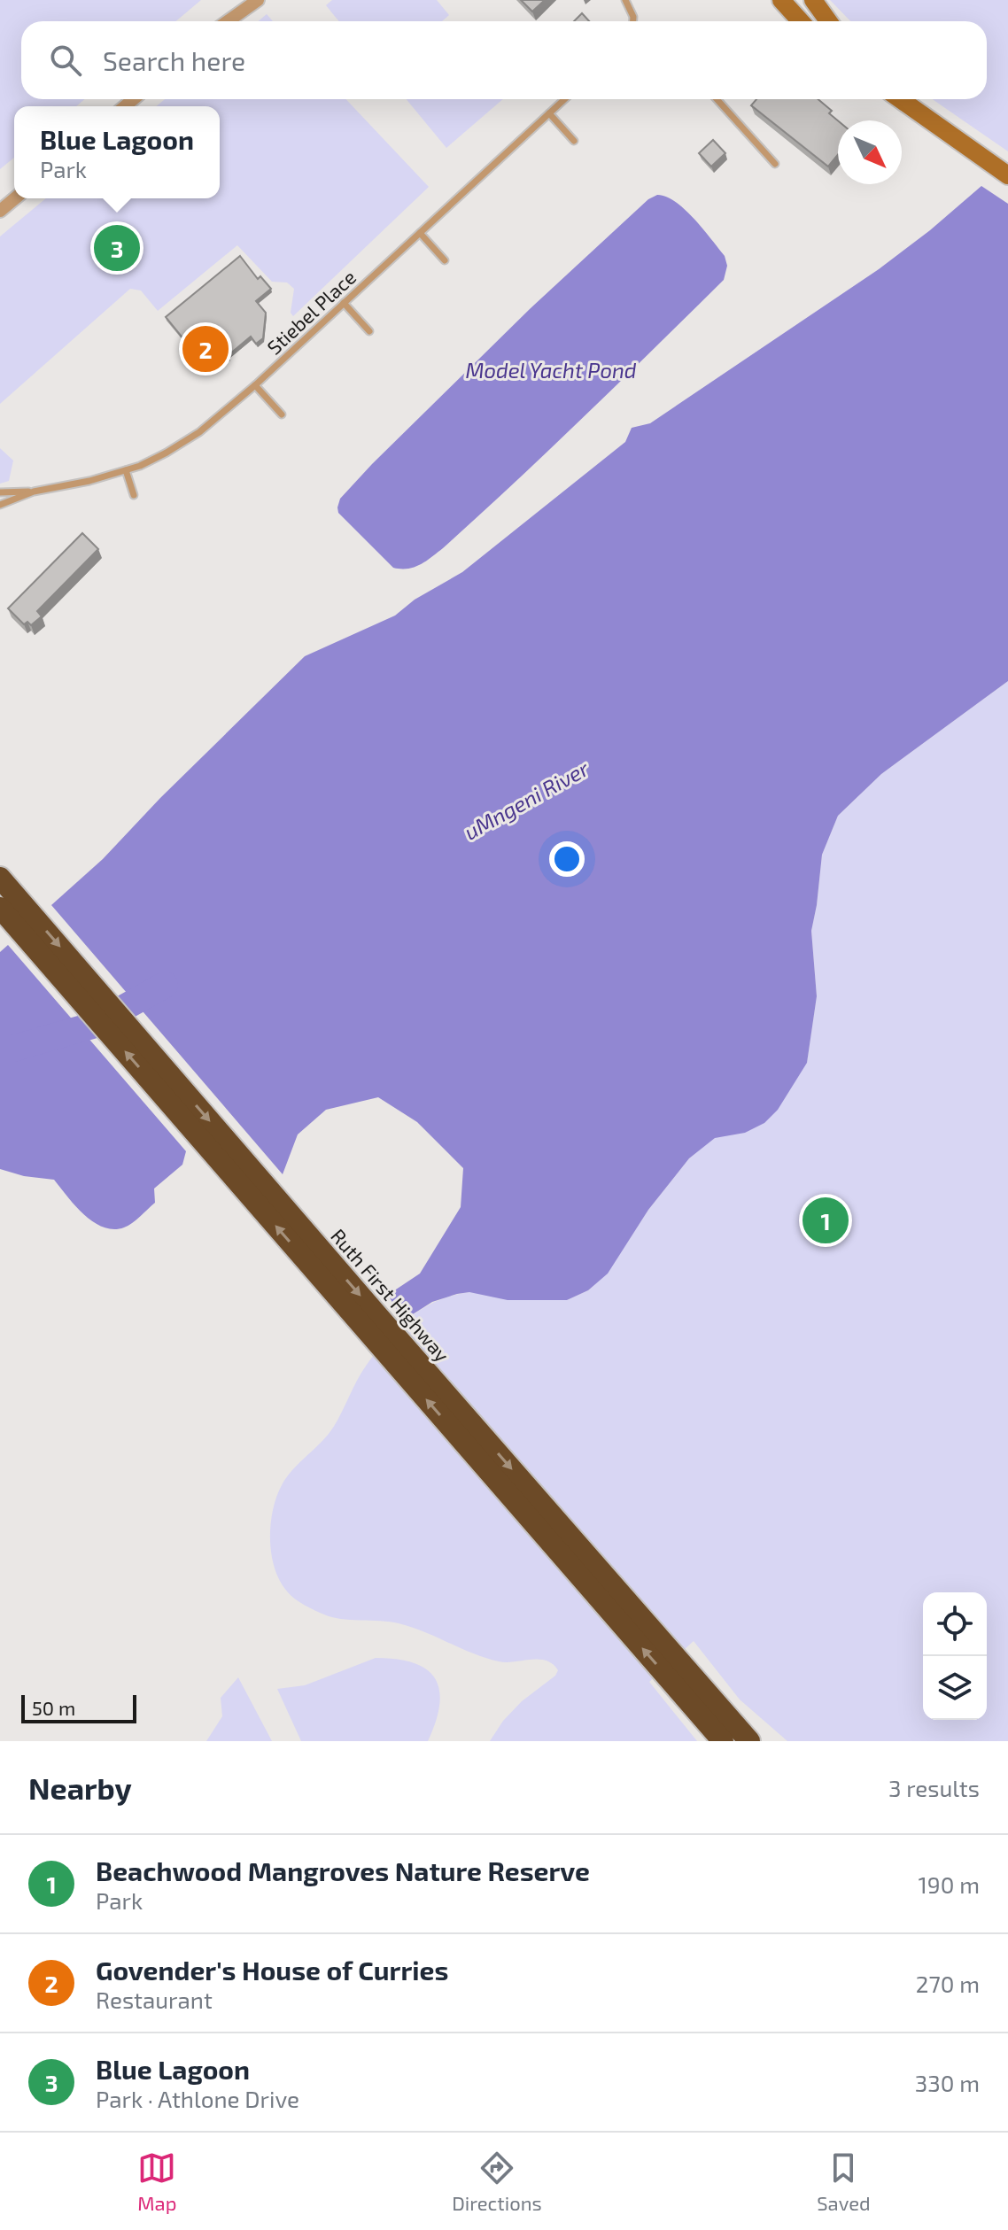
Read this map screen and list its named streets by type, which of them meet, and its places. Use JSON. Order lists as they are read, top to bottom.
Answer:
{
  "streets": {
    "highway": ["Ruth First Highway"],
    "lane": ["Stiebel Place"]
  },
  "water": ["Model Yacht Pond", "uMngeni River"],
  "scale_bar": "50 m",
  "north": "bottom right",
  "page": {
    "search": "Search here",
    "popup": ["Blue Lagoon", "Park"],
    "pins": ["3", "2", "1"],
    "scale": "50 m",
    "heading": ["Nearby", "3 results"],
    "list": [
      {
        "mark": "1",
        "name": "Beachwood Mangroves Nature Reserve",
        "note": "Park",
        "value": "190 m"
      },
      {
        "mark": "2",
        "name": "Govender's House of Curries",
        "note": "Restaurant",
        "value": "270 m"
      },
      {
        "mark": "3",
        "name": "Blue Lagoon",
        "note": "Park · Athlone Drive",
        "value": "330 m"
      }
    ],
    "nav": ["Map", "Directions", "Saved"]
  }
}
